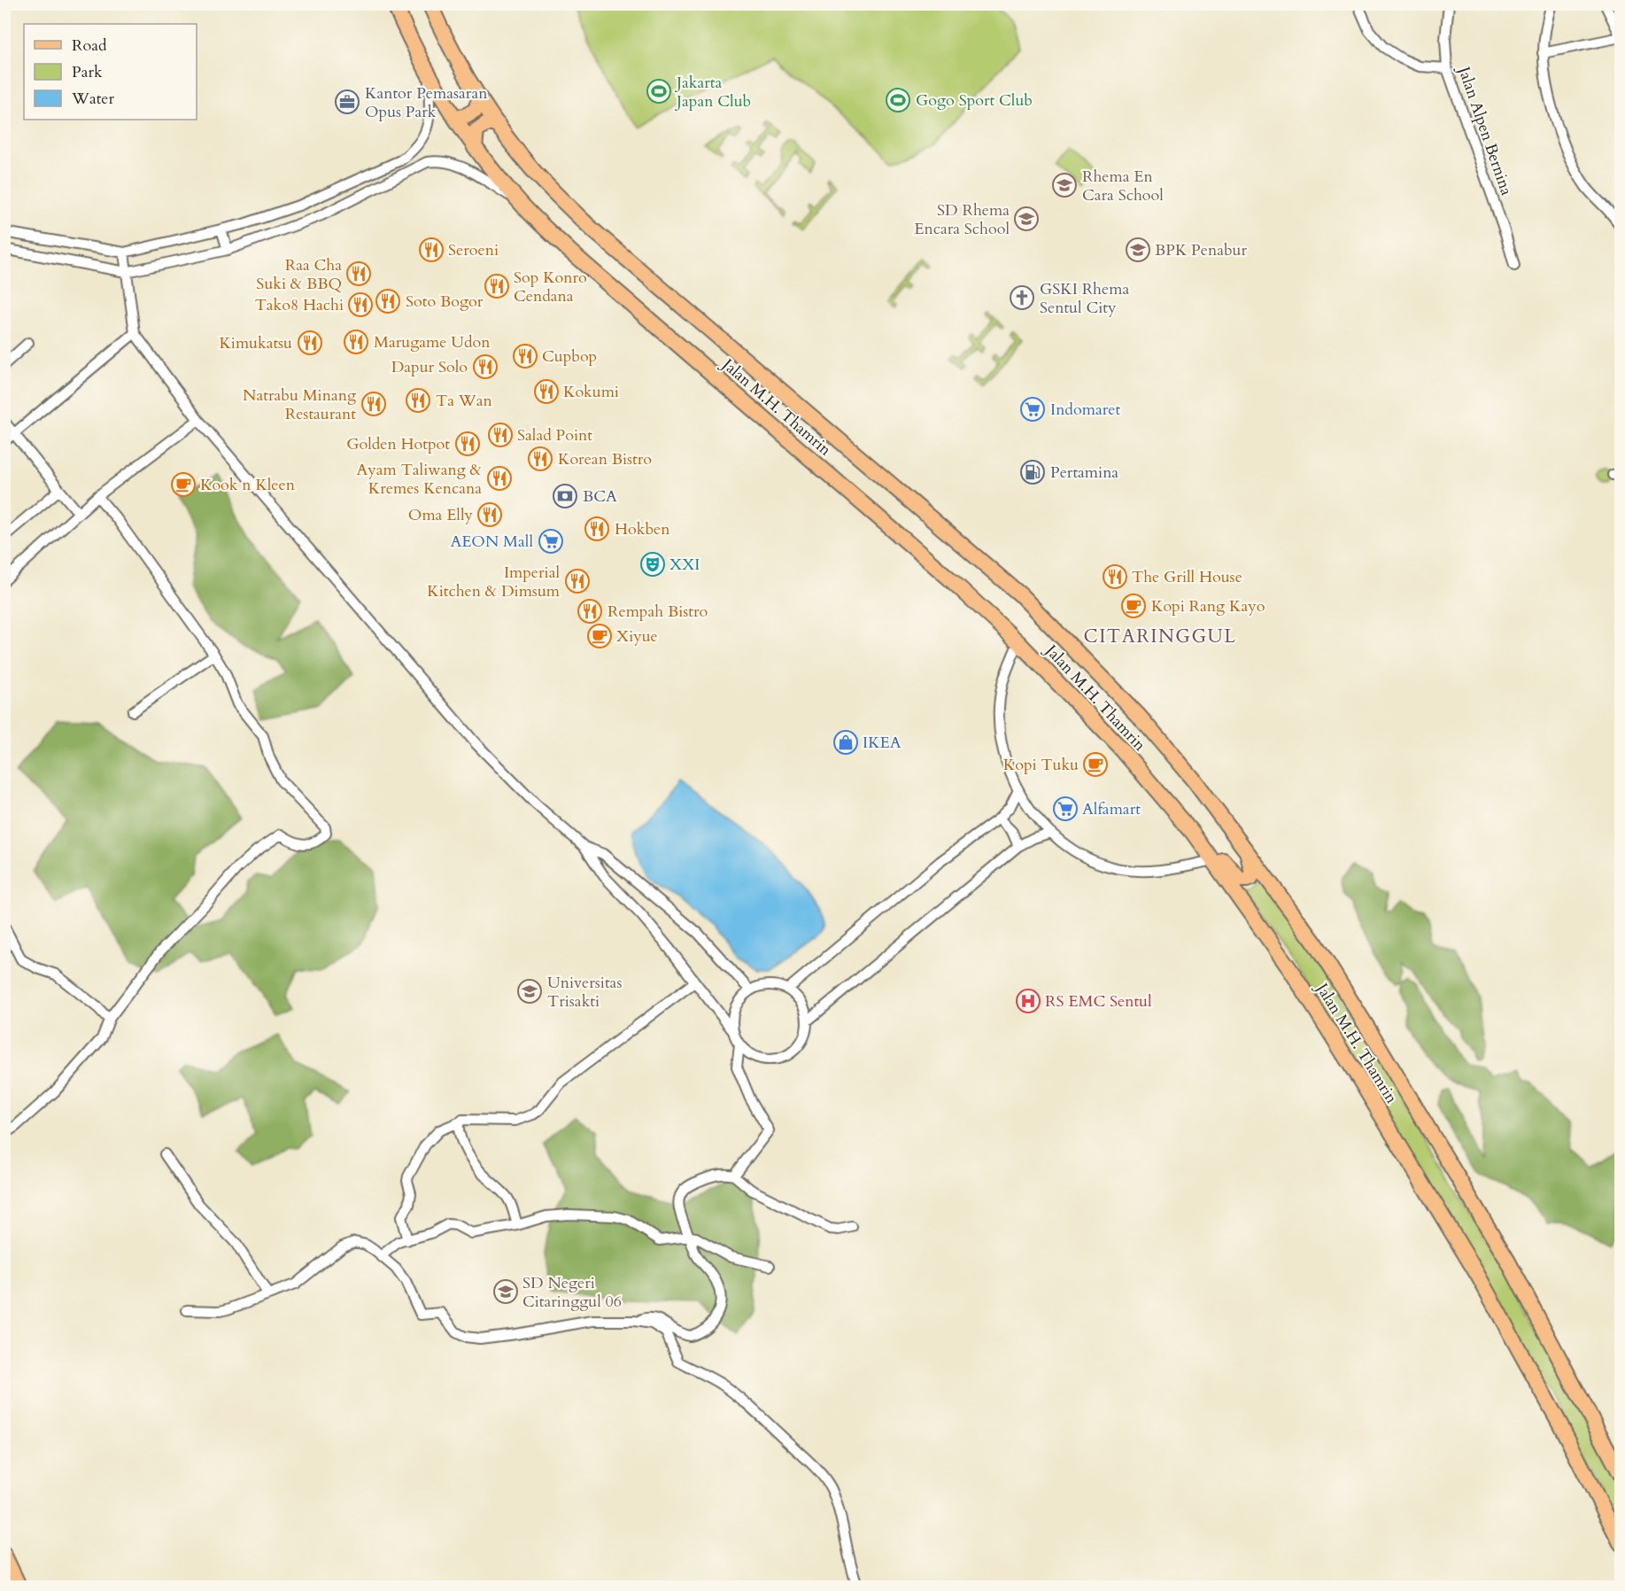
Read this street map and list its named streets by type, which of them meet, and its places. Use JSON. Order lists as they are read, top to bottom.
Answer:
{
  "streets": {
    "main road": ["Jalan M.H. Thamrin"],
    "street": ["Jalan Alpen Bernina"]
  },
  "districts": ["CITARINGGUL"],
  "places": {
    "sports": ["Jakarta Japan Club", "Gogo Sport Club"],
    "office": ["Kantor Pemasaran Opus Park"],
    "school or university": [
      "Rhema En Cara School",
      "SD Rhema Encara School",
      "BPK Penabur",
      "Universitas Trisakti",
      "SD Negeri Citaringgul 06"
    ],
    "restaurant": [
      "Seroeni",
      "Raa Cha Suki & BBQ",
      "Sop Konro Cendana",
      "Soto Bogor",
      "Tako8 Hachi",
      "Marugame Udon",
      "Kimukatsu",
      "Cupbop",
      "Dapur Solo",
      "Kokumi",
      "Ta Wan",
      "Natrabu Minang Restaurant",
      "Salad Point",
      "Golden Hotpot",
      "Korean Bistro",
      "Ayam Taliwang & Kremes Kencana",
      "Oma Elly",
      "Hokben",
      "The Grill House",
      "Imperial Kitchen & Dimsum",
      "Rempah Bistro"
    ],
    "church": ["GSKI Rhema Sentul City"],
    "supermarket": ["Indomaret", "AEON Mall", "Alfamart"],
    "fuel station": ["Pertamina"],
    "cafe": [
      "Kook n Kleen",
      "Kopi Rang Kayo",
      "Xiyue",
      "Kopi Tuku"
    ],
    "bank": ["BCA"],
    "theatre": ["XXI"],
    "shop": ["IKEA"],
    "hospital": ["RS EMC Sentul"]
  },
  "legend": ["Road", "Park", "Water"]
}
